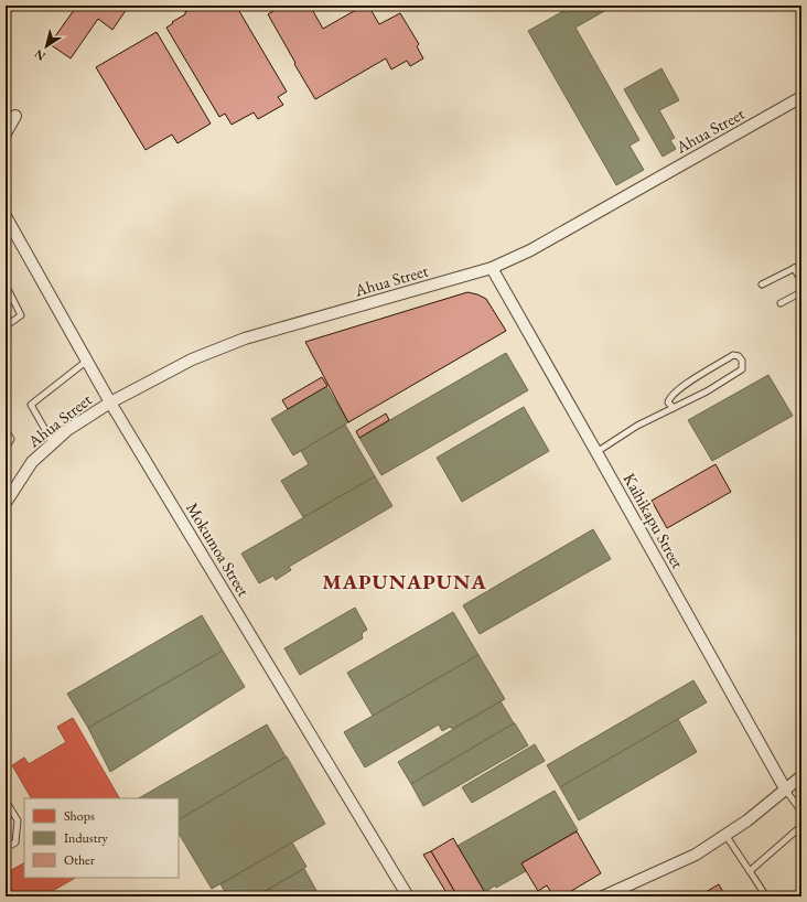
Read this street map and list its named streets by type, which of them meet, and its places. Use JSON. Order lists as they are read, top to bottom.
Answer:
{
  "streets": {
    "street": ["Ahua Street", "Kaihikapu Street", "Mokumoa Street"]
  },
  "crossings": [
    ["Ahua Street", "Kaihikapu Street"],
    ["Ahua Street", "Mokumoa Street"]
  ],
  "districts": ["MAPUNAPUNA"],
  "legend": ["Shops", "Industry", "Other"],
  "north": "bottom left"
}
